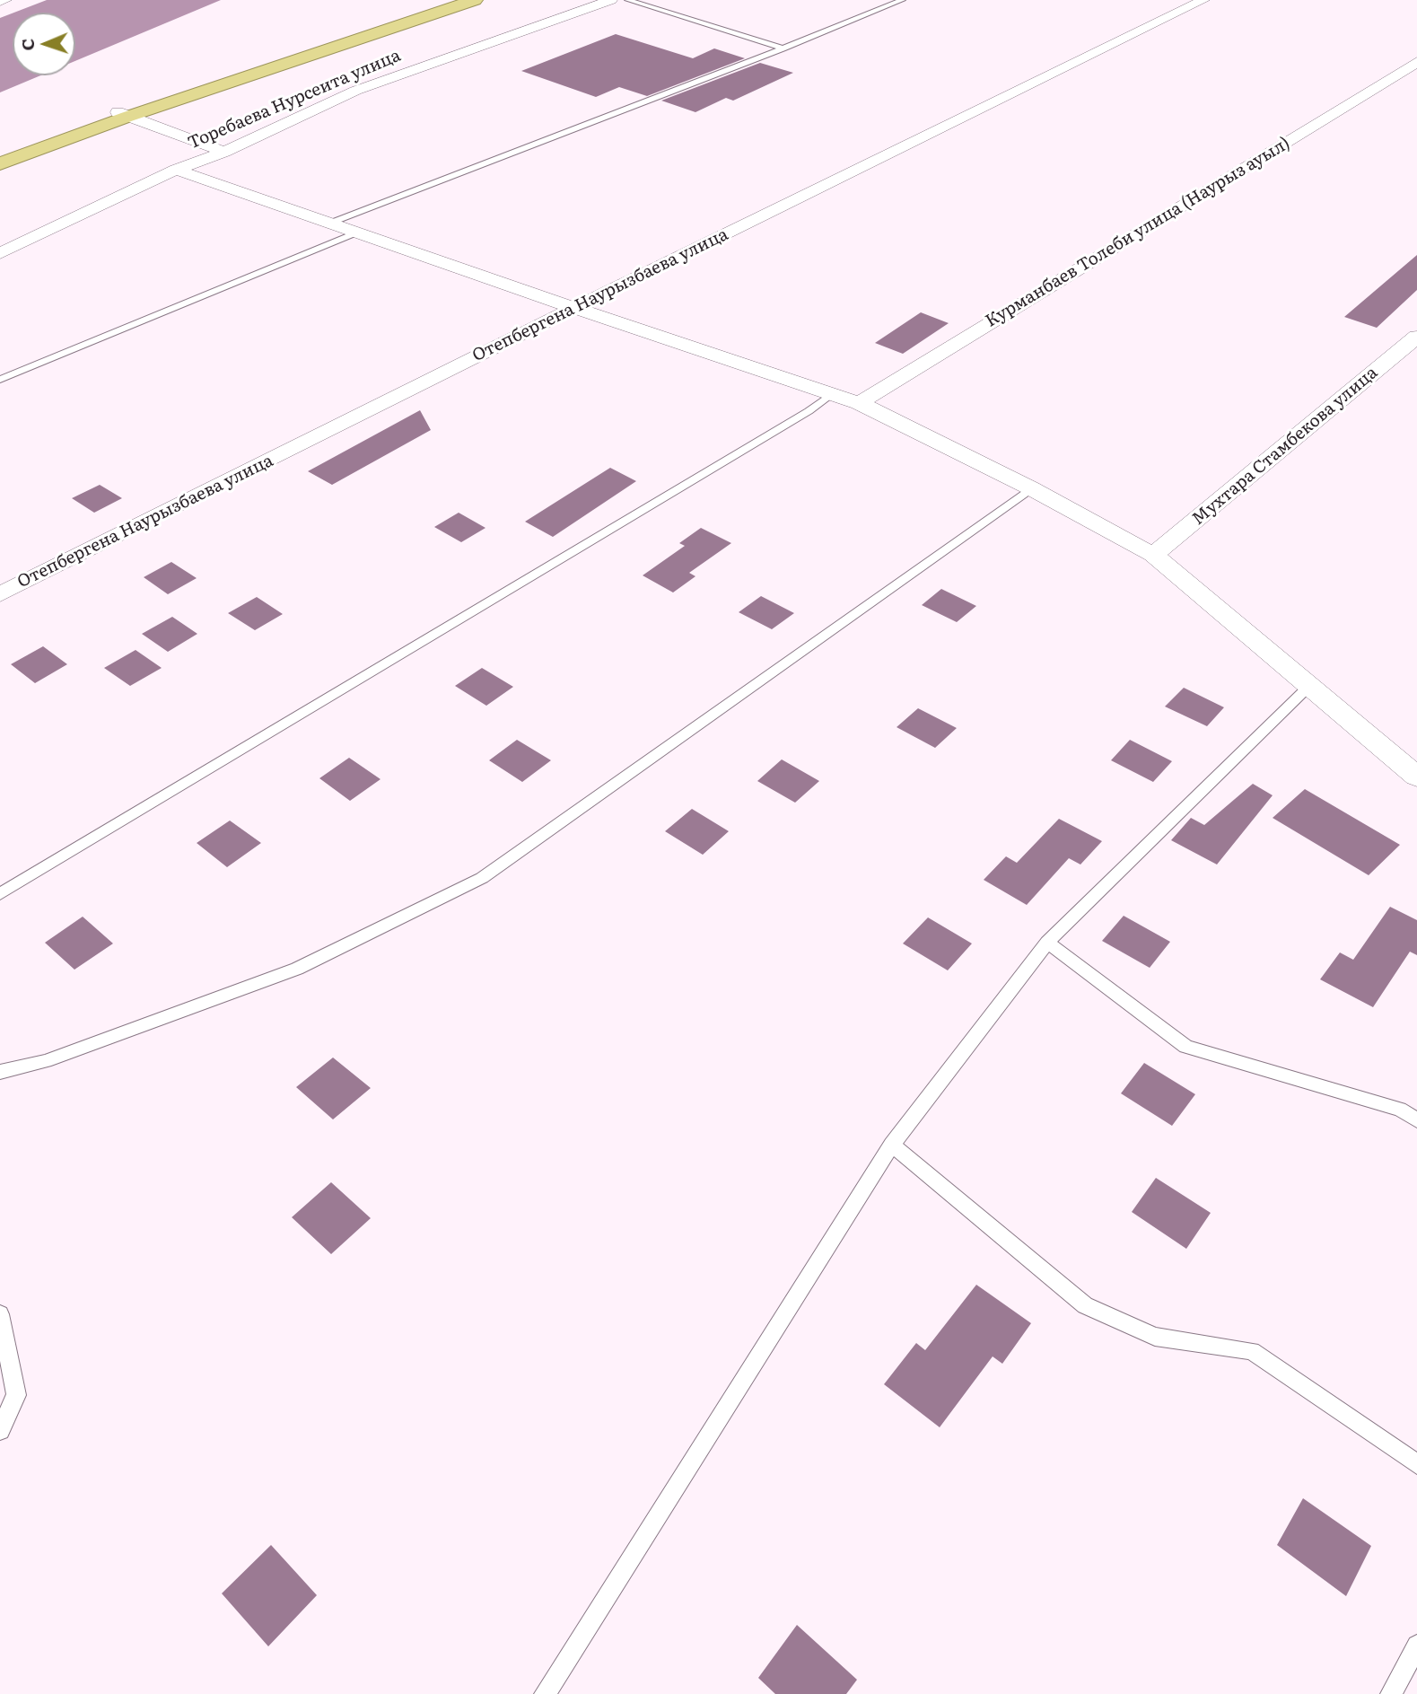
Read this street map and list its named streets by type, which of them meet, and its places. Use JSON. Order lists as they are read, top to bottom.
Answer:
{
  "streets": {
    "street": [
      "Торебаева Нурсеита улица",
      "Курманбаев Толеби улица (Наурыз ауыл)",
      "Отепбергена Наурызбаева улица",
      "Мухтара Стамбекова улица"
    ]
  },
  "north": "left"
}
